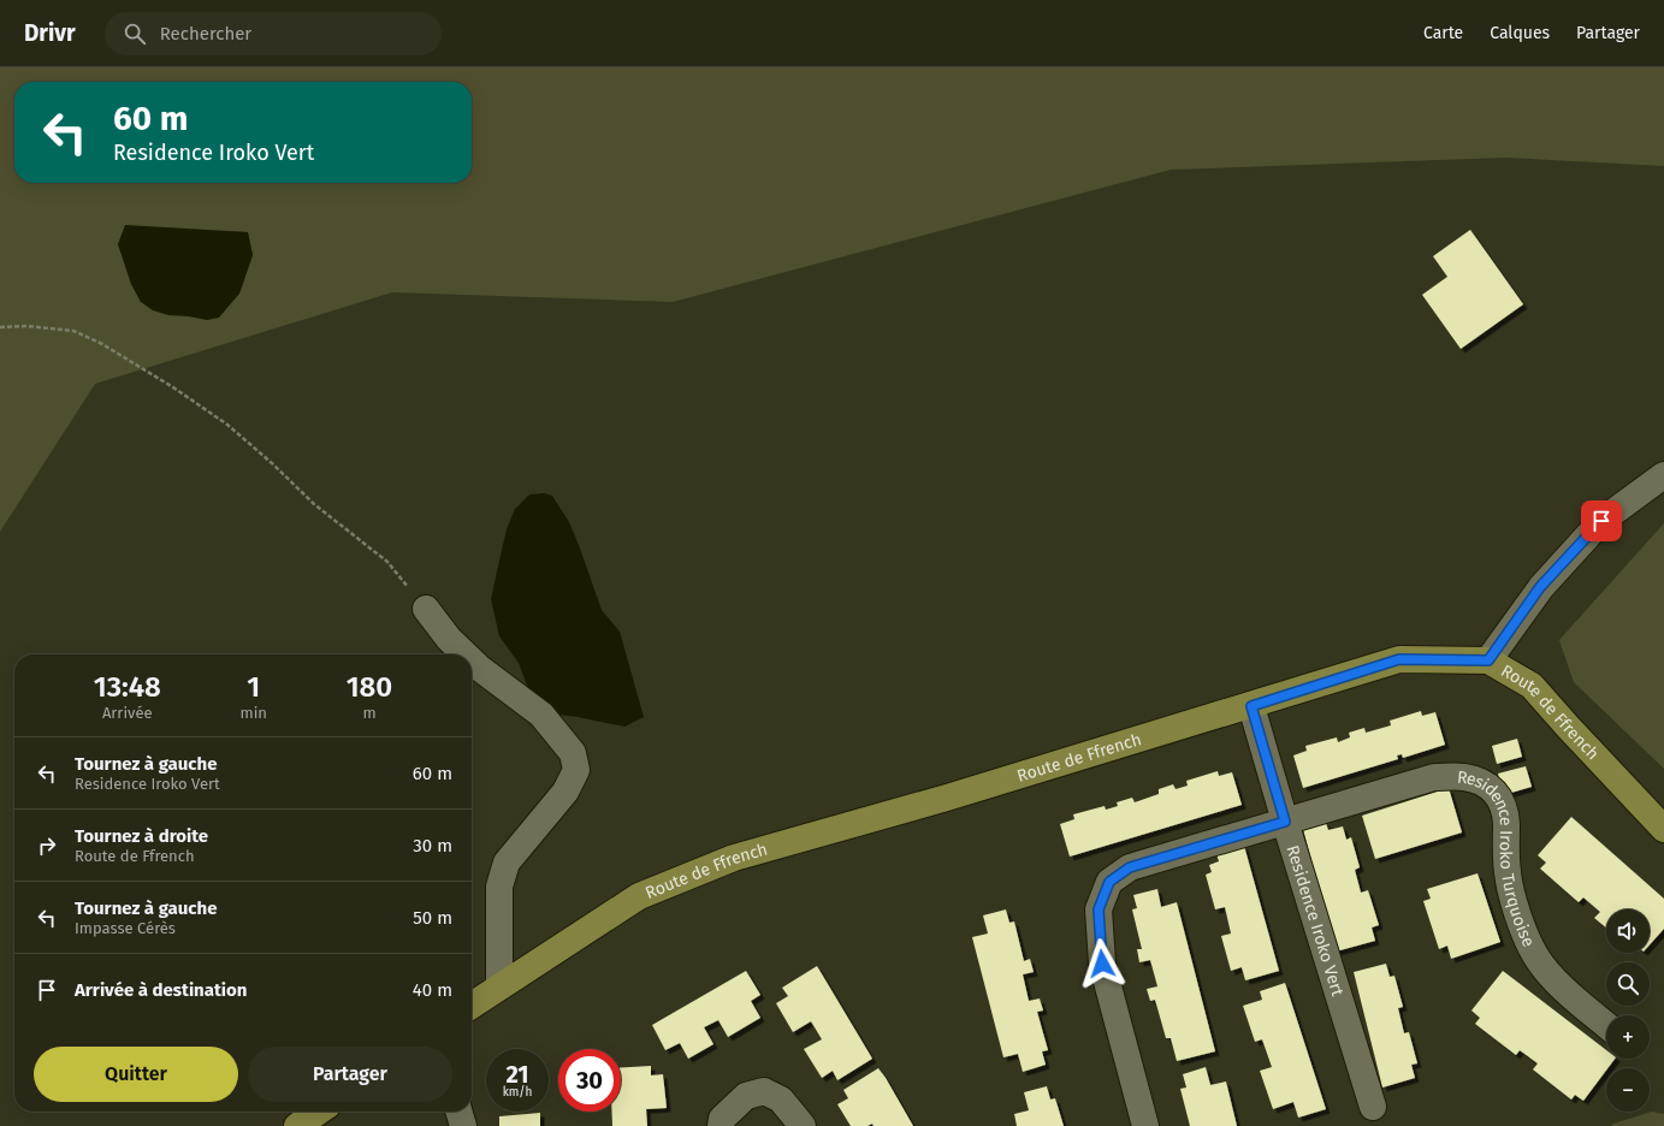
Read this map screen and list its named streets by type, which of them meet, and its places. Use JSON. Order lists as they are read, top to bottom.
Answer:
{
  "streets": {
    "main road": ["Route de Ffrench"],
    "street": ["Residence Iroko Turquoise", "Residence Iroko Vert"]
  },
  "crossings": [
    ["Route de Ffrench", "Residence Iroko Vert"],
    ["Residence Iroko Turquoise", "Residence Iroko Vert"]
  ],
  "page": {
    "header": "Drivr",
    "search": "Rechercher",
    "nav": ["Carte", "Calques", "Partager"],
    "turn": ["60 m", "Residence Iroko Vert"],
    "eta": [
      "13:48",
      "Arrivée",
      "1",
      "min",
      "180",
      "m"
    ],
    "list": [
      {
        "name": "Tournez à gauche",
        "note": "Residence Iroko Vert",
        "value": "60 m"
      },
      {
        "name": "Tournez à droite",
        "note": "Route de Ffrench",
        "value": "30 m"
      },
      {
        "name": "Tournez à gauche",
        "note": "Impasse Cérès",
        "value": "50 m"
      },
      {
        "name": "Arrivée à destination",
        "value": "40 m"
      }
    ],
    "map_buttons": ["+", "−"],
    "buttons": ["Quitter", "Partager"],
    "speed": "21 km/h",
    "limit": "30"
  }
}
